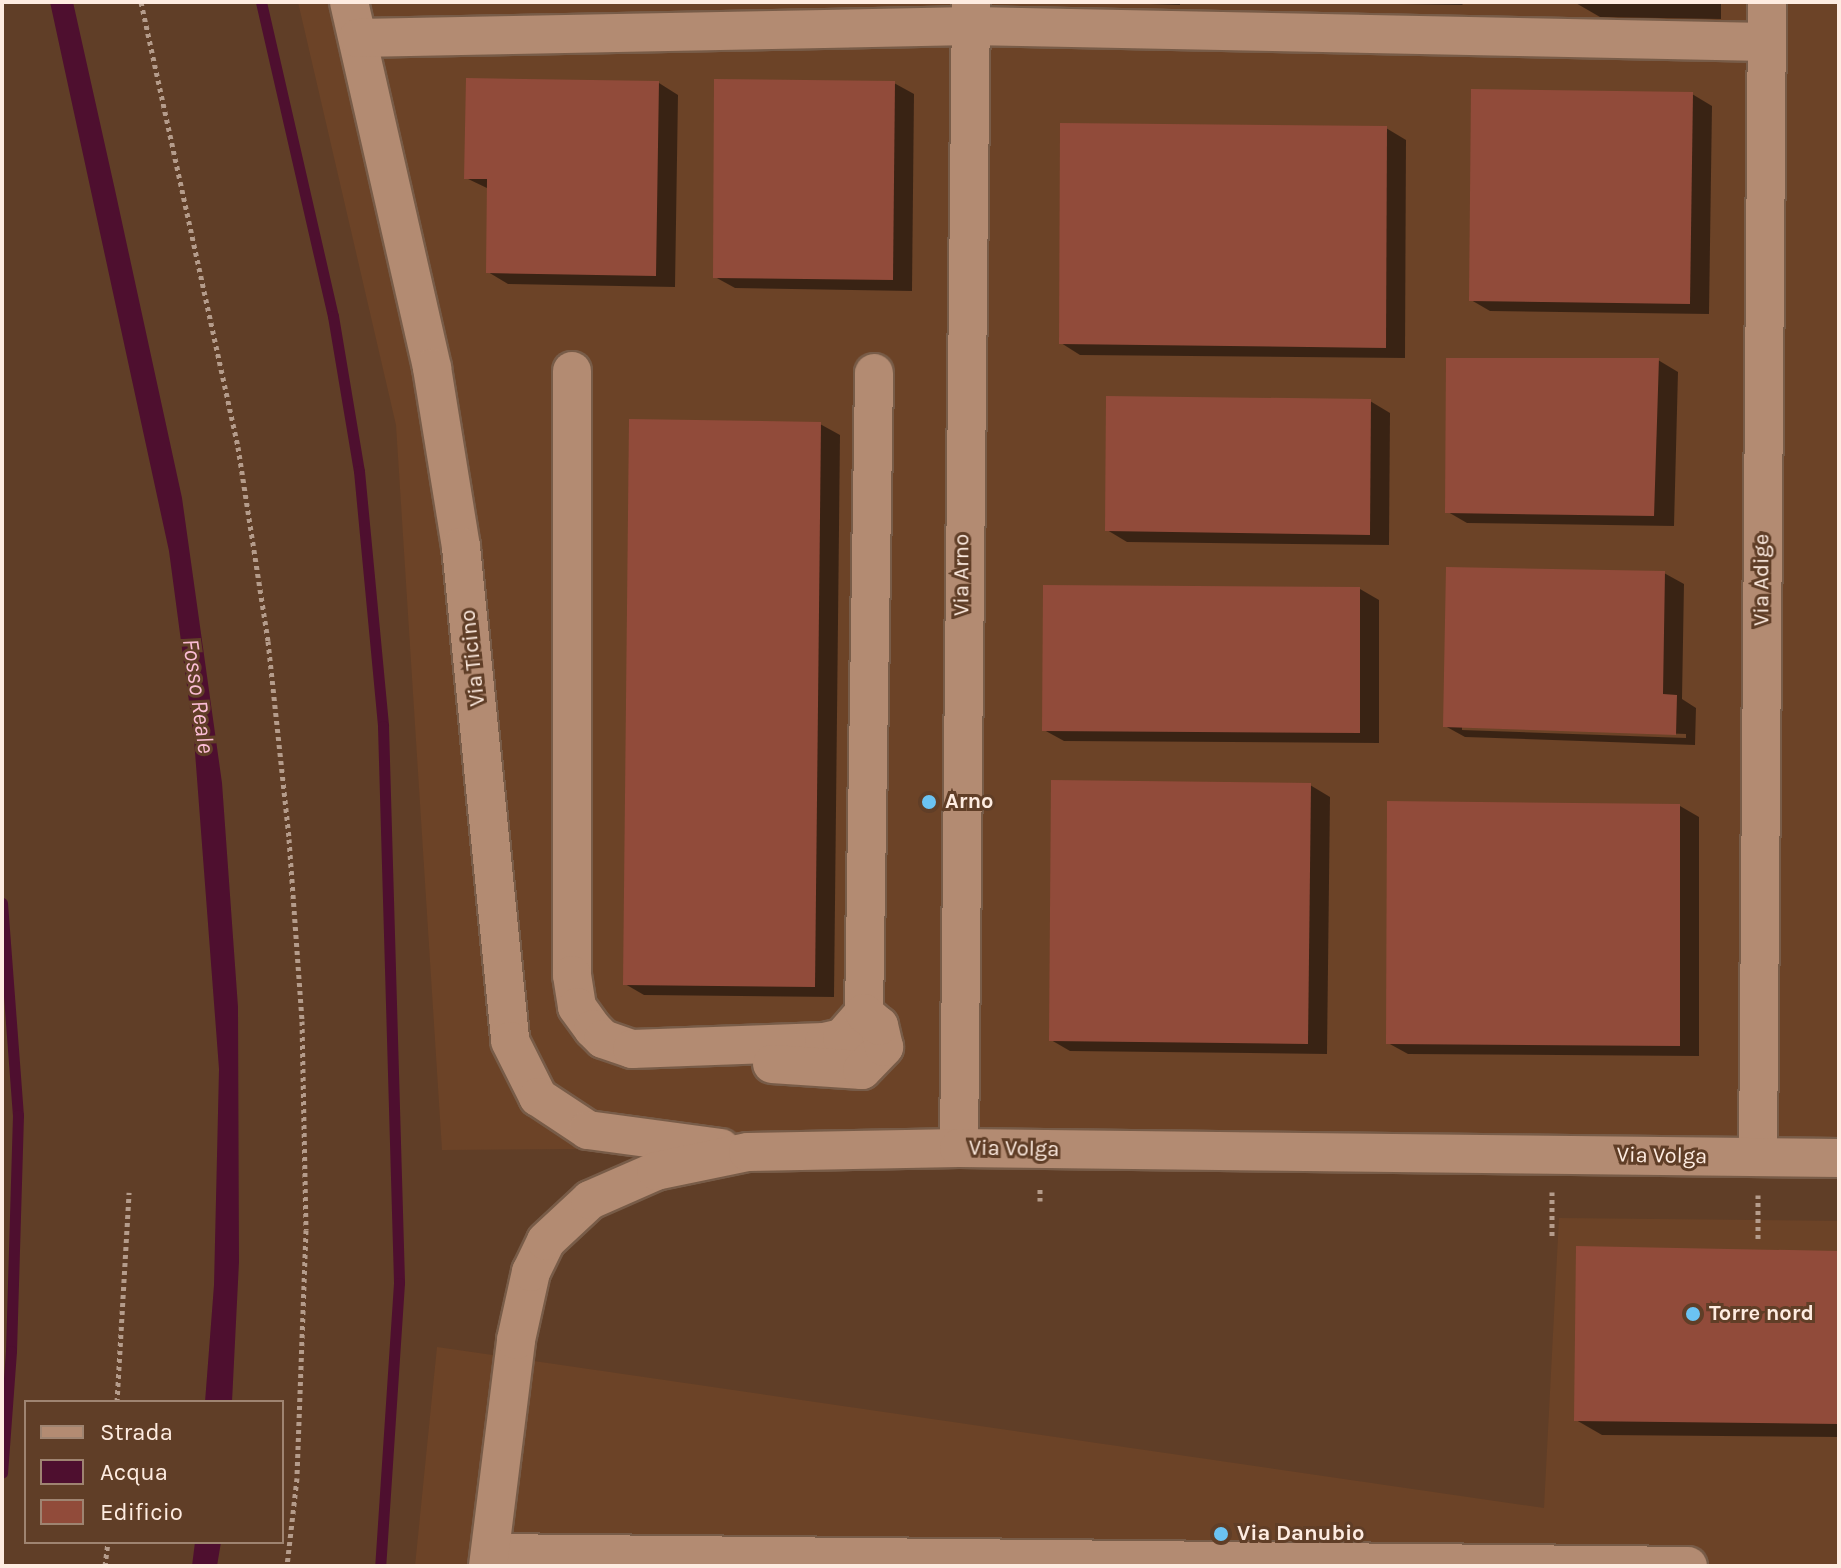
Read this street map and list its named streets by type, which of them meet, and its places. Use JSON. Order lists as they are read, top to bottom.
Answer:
{
  "streets": {
    "street": [
      "Via Arno",
      "Via Adige",
      "Via Ticino",
      "Via Volga"
    ]
  },
  "crossings": [
    ["Via Arno", "Via Volga"],
    ["Via Adige", "Via Volga"],
    ["Via Ticino", "Via Volga"]
  ],
  "water": ["Fosso Reale"],
  "places": ["Arno", "Torre nord", "Via Danubio"],
  "legend": ["Strada", "Acqua", "Edificio"]
}
